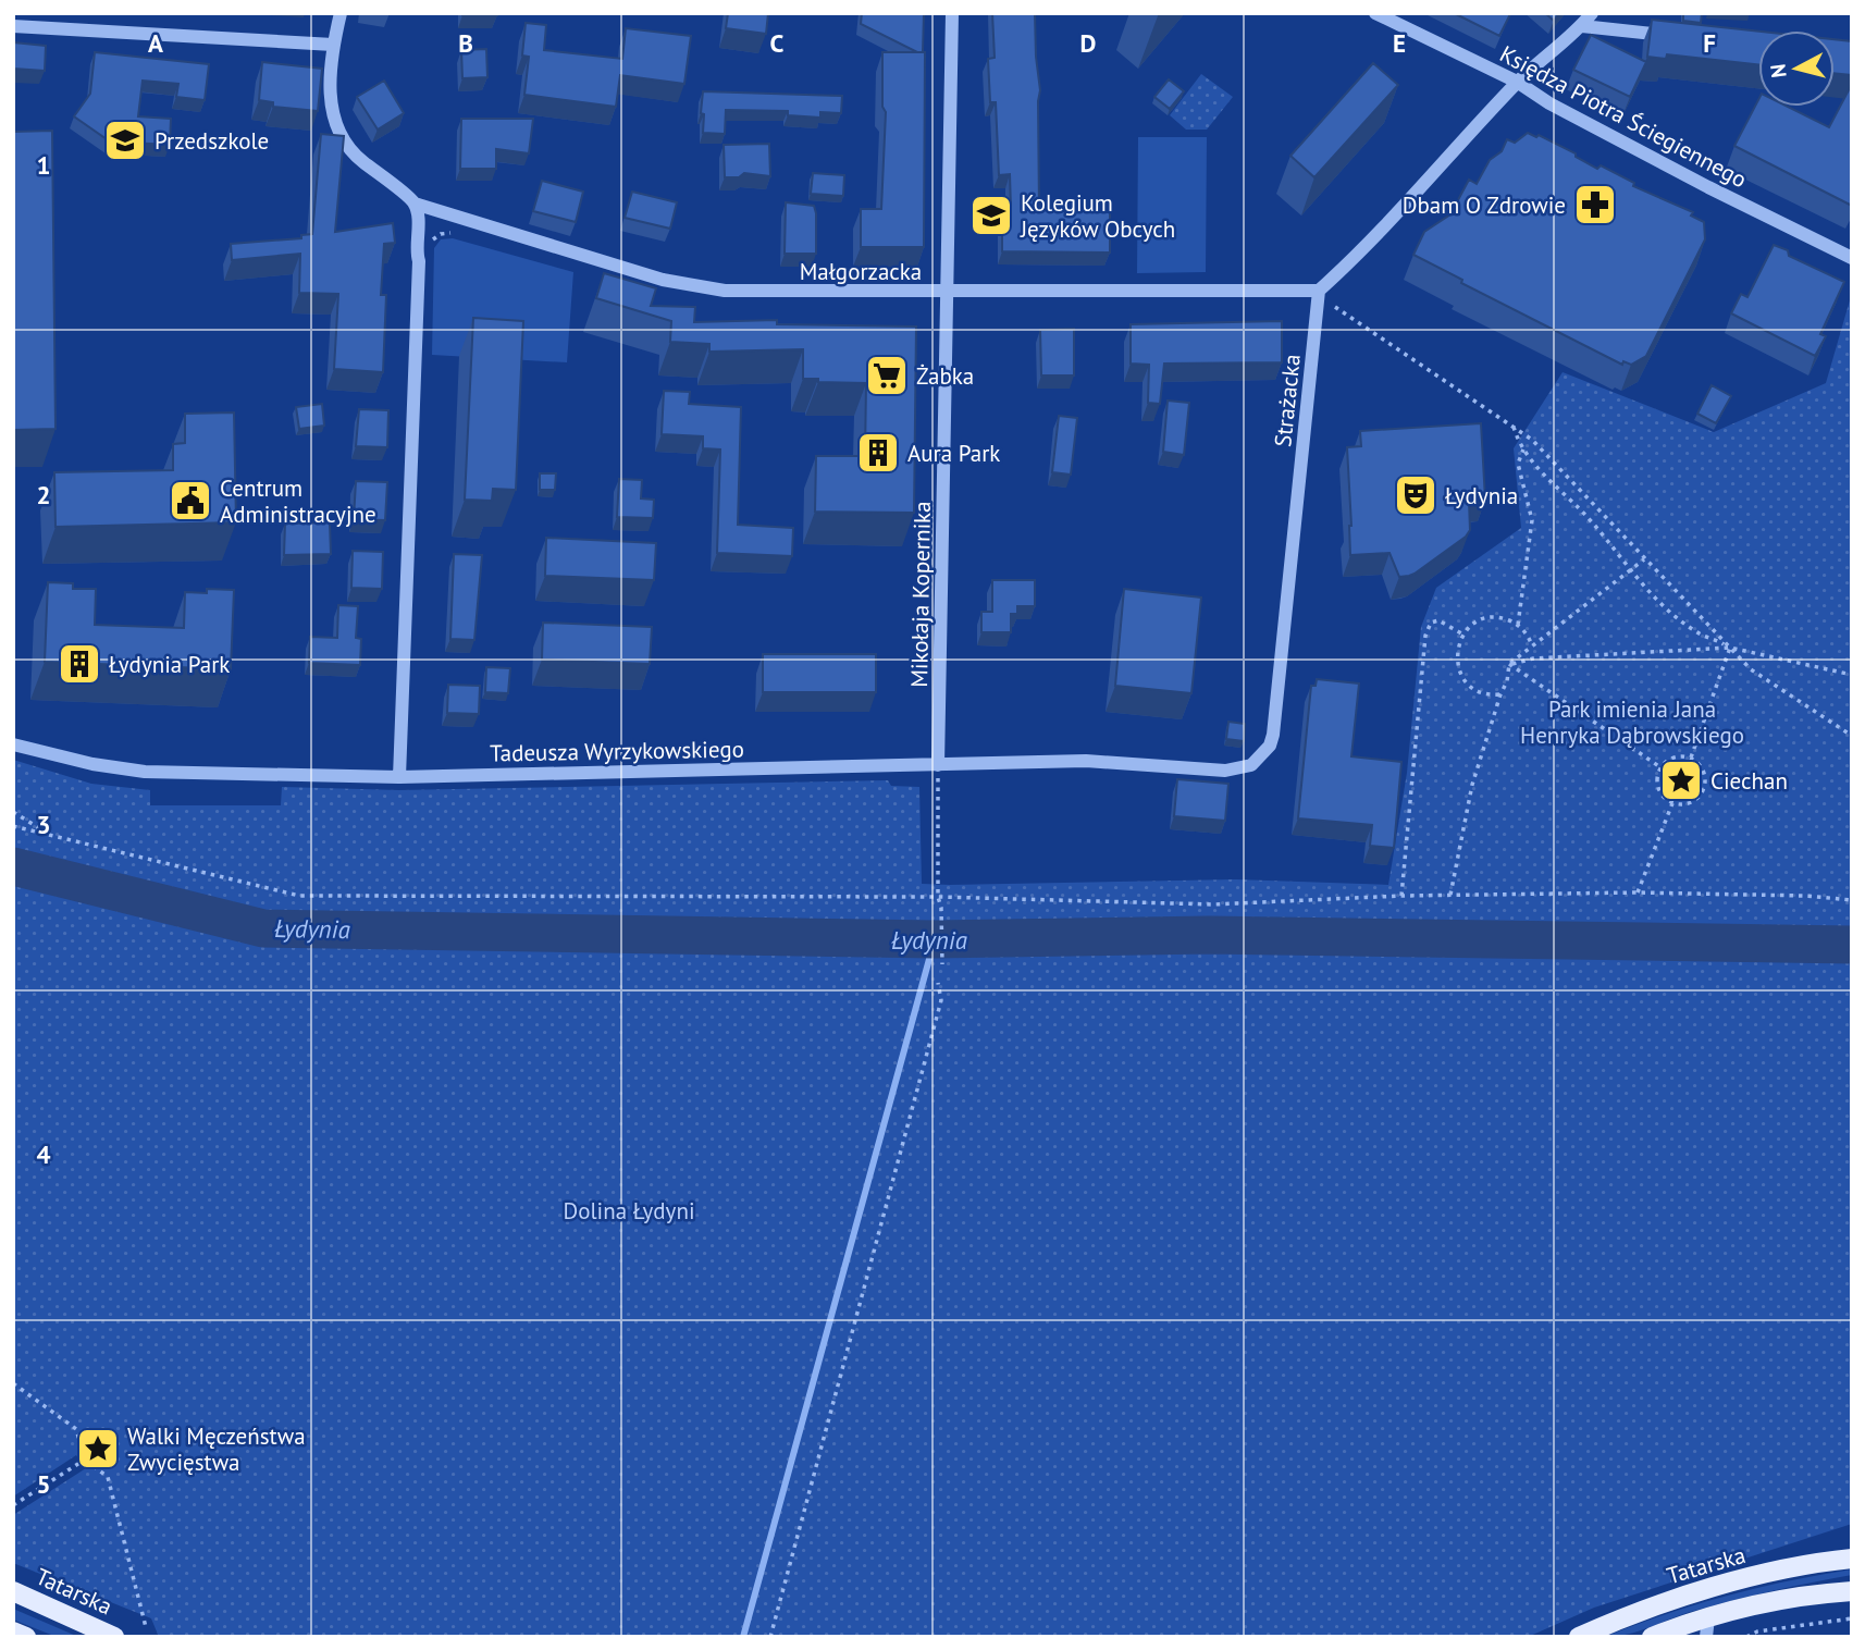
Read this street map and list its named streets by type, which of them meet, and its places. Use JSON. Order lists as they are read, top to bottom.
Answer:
{
  "streets": {
    "main road": ["Tatarska"],
    "street": [
      "Księdza Piotra Ściegiennego",
      "Małgorzacka",
      "Strażacka",
      "Mikołaja Kopernika",
      "Tadeusza Wyrzykowskiego"
    ]
  },
  "crossings": [
    ["Małgorzacka", "Strażacka"],
    ["Małgorzacka", "Mikołaja Kopernika"],
    ["Strażacka", "Tadeusza Wyrzykowskiego"],
    ["Mikołaja Kopernika", "Tadeusza Wyrzykowskiego"]
  ],
  "water": ["Łydynia"],
  "parks": ["Park imienia Jana Henryka Dąbrowskiego", "Dolina Łydyni"],
  "places": {
    "school or university": ["Przedszkole", "Kolegium Języków Obcych"],
    "pharmacy": ["Dbam O Zdrowie"],
    "supermarket": ["Żabka"],
    "building": ["Aura Park", "Łydynia Park"],
    "theatre": ["Łydynia"],
    "public building": ["Centrum Administracyjne"],
    "place": ["Ciechan", "Walki Męczeństwa Zwycięstwa"]
  },
  "north": "left",
  "grid": {
    "columns": [
      "A",
      "B",
      "C",
      "D",
      "E",
      "F"
    ],
    "rows": [
      "1",
      "2",
      "3",
      "4",
      "5"
    ]
  }
}
